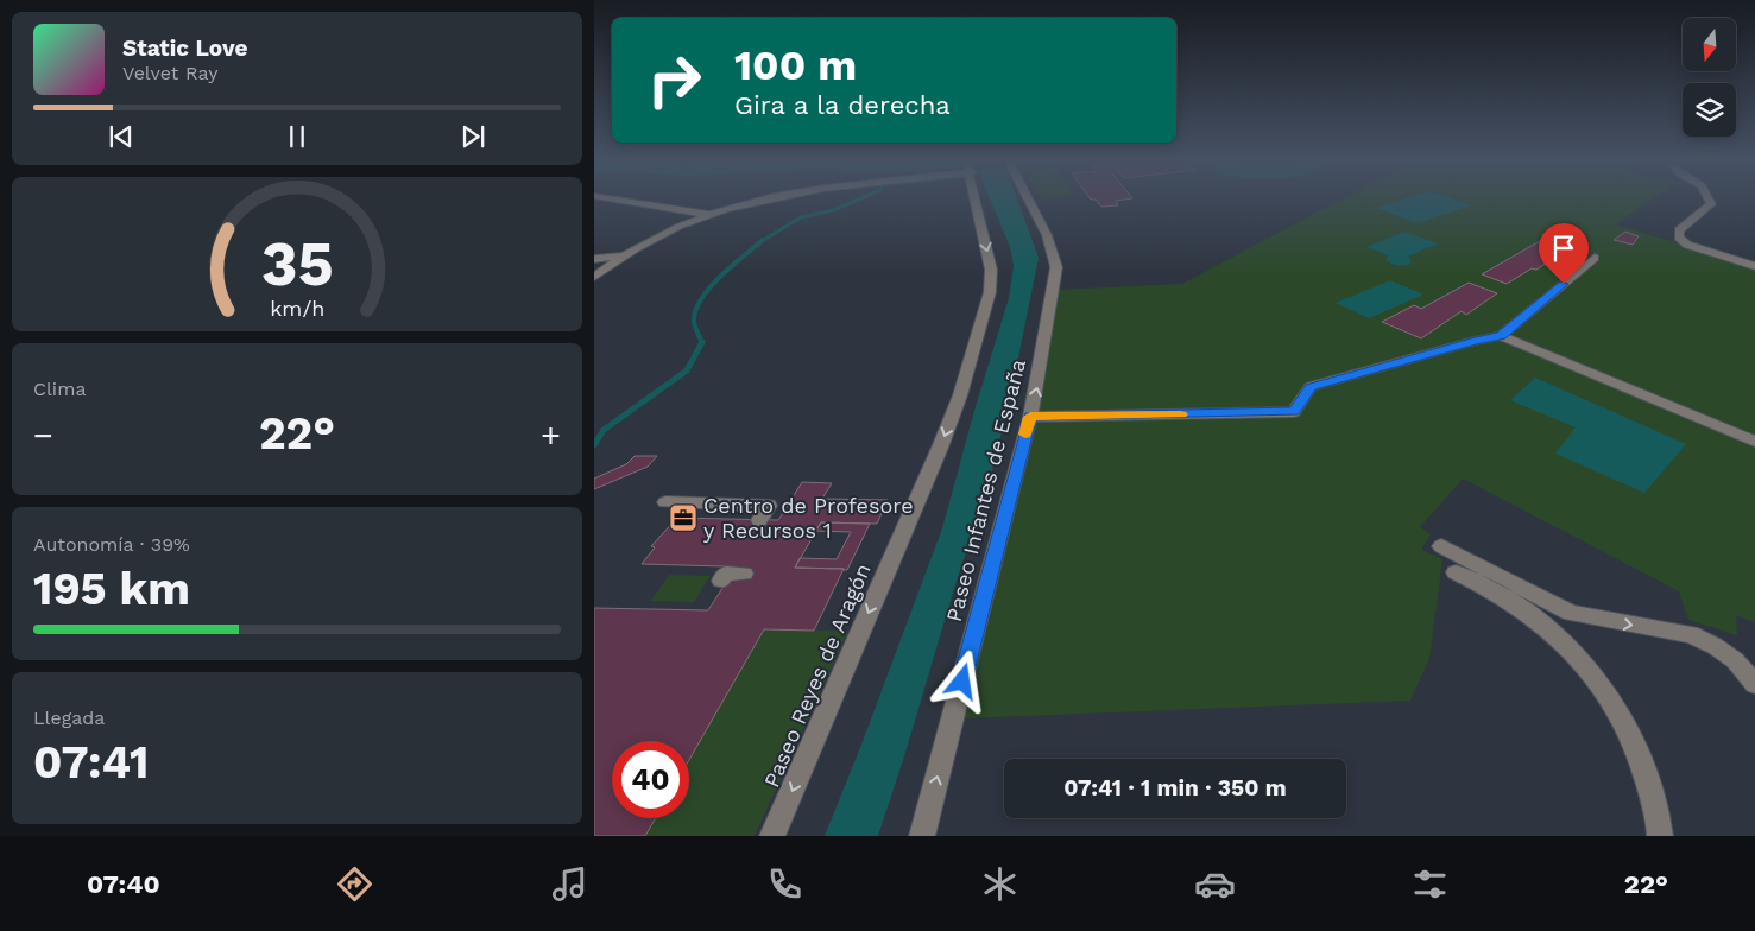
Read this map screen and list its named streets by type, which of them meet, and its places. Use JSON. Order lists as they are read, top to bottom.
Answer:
{
  "streets": {
    "street": ["Paseo Infantes de España", "Paseo Reyes de Aragón"]
  },
  "one_way": ["Paseo Infantes de España", "Paseo Reyes de Aragón"],
  "places": {
    "office": ["Centro de Profesore y Recursos 1"]
  },
  "north": "bottom",
  "page": {
    "turn": ["100 m", "Gira a la derecha"],
    "song": ["Static Love", "Velvet Ray"],
    "tile": [
      "Clima",
      ["Autonomía · 39%", "195 km"],
      ["Llegada", "07:41"]
    ],
    "heat": ["−", "22°", "+"],
    "limit": "40",
    "trip": "07:41 · 1 min · 350 m",
    "tabs": ["07:40", "22°"],
    "gauge": ["35", "km/h"]
  }
}
